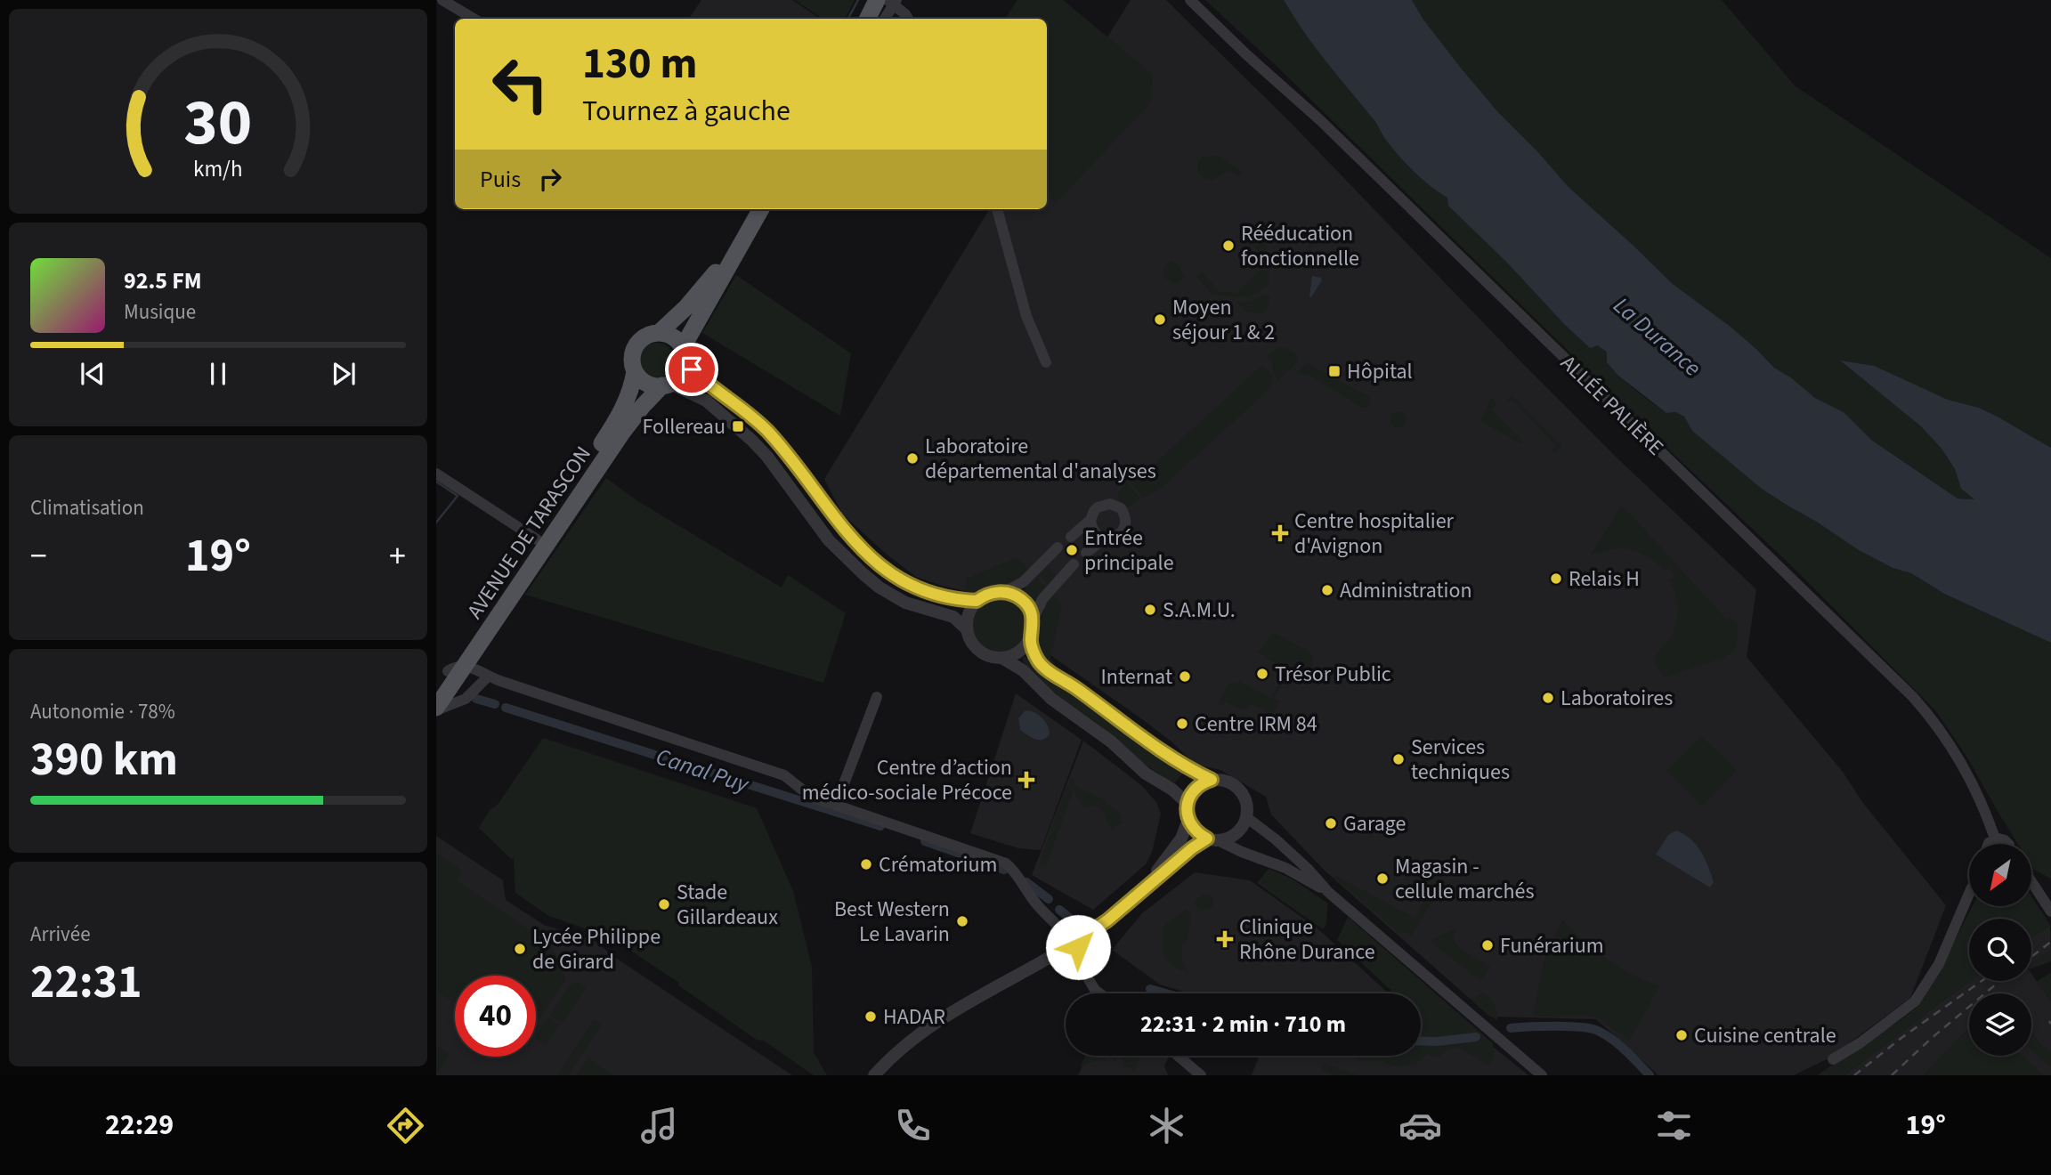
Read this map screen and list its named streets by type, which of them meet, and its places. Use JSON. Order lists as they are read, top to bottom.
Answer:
{
  "streets": {
    "main road": ["AVENUE DE TARASCON"],
    "street": ["ALLÉE PALIÈRE"]
  },
  "water": ["La Durance", "Canal Puy"],
  "places": {
    "other": [
      "Rééducation fonctionnelle",
      "Moyen séjour 1 & 2",
      "Laboratoire départemental d'analyses",
      "Entrée principale",
      "Relais H",
      "Administration",
      "S.A.M.U.",
      "Trésor Public",
      "Internat",
      "Laboratoires",
      "Centre IRM 84",
      "Services techniques",
      "Garage",
      "Crématorium",
      "Magasin - cellule marchés",
      "Stade Gillardeaux",
      "Best Western Le Lavarin",
      "Funérarium",
      "Lycée Philippe de Girard",
      "HADAR",
      "Cuisine centrale"
    ],
    "transit": ["Hôpital", "Follereau"],
    "health": ["Centre hospitalier d'Avignon", "Centre d’action médico-sociale Précoce", "Clinique Rhône Durance"]
  },
  "north": "bottom left",
  "page": {
    "turn": ["130 m", "Tournez à gauche"],
    "then": "Puis",
    "song": ["92.5 FM", "Musique"],
    "tile": [
      "Climatisation",
      ["Autonomie · 78%", "390 km"],
      ["Arrivée", "22:31"]
    ],
    "heat": ["−", "19°", "+"],
    "limit": "40",
    "trip": "22:31 · 2 min · 710 m",
    "tabs": ["22:29", "19°"],
    "gauge": ["30", "km/h"]
  }
}
